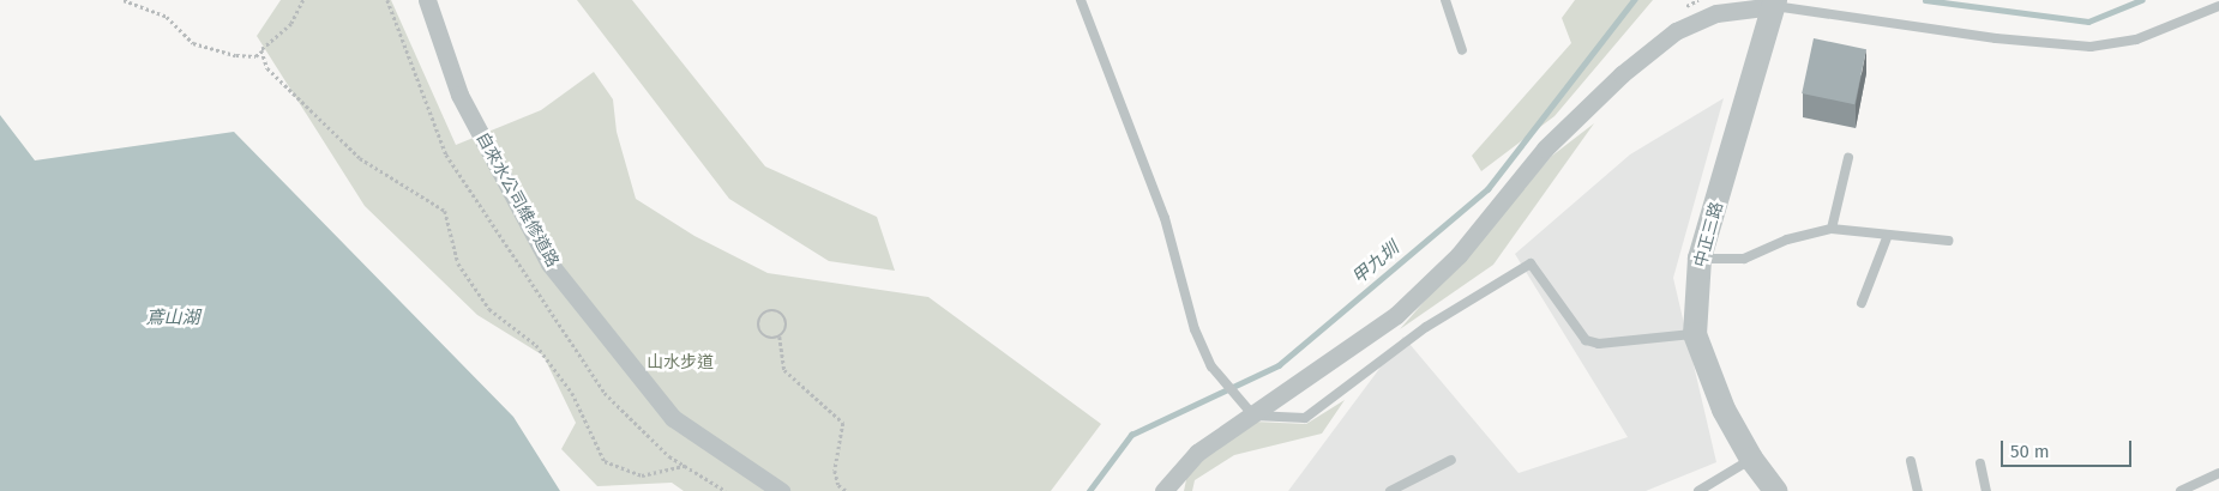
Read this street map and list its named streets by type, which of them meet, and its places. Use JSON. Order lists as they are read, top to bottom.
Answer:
{
  "streets": {
    "street": ["自來水公司維修道路", "中正三路"]
  },
  "water": ["甲九圳", "鳶山湖"],
  "parks": ["山水步道"],
  "scale_bar": "50 m"
}
